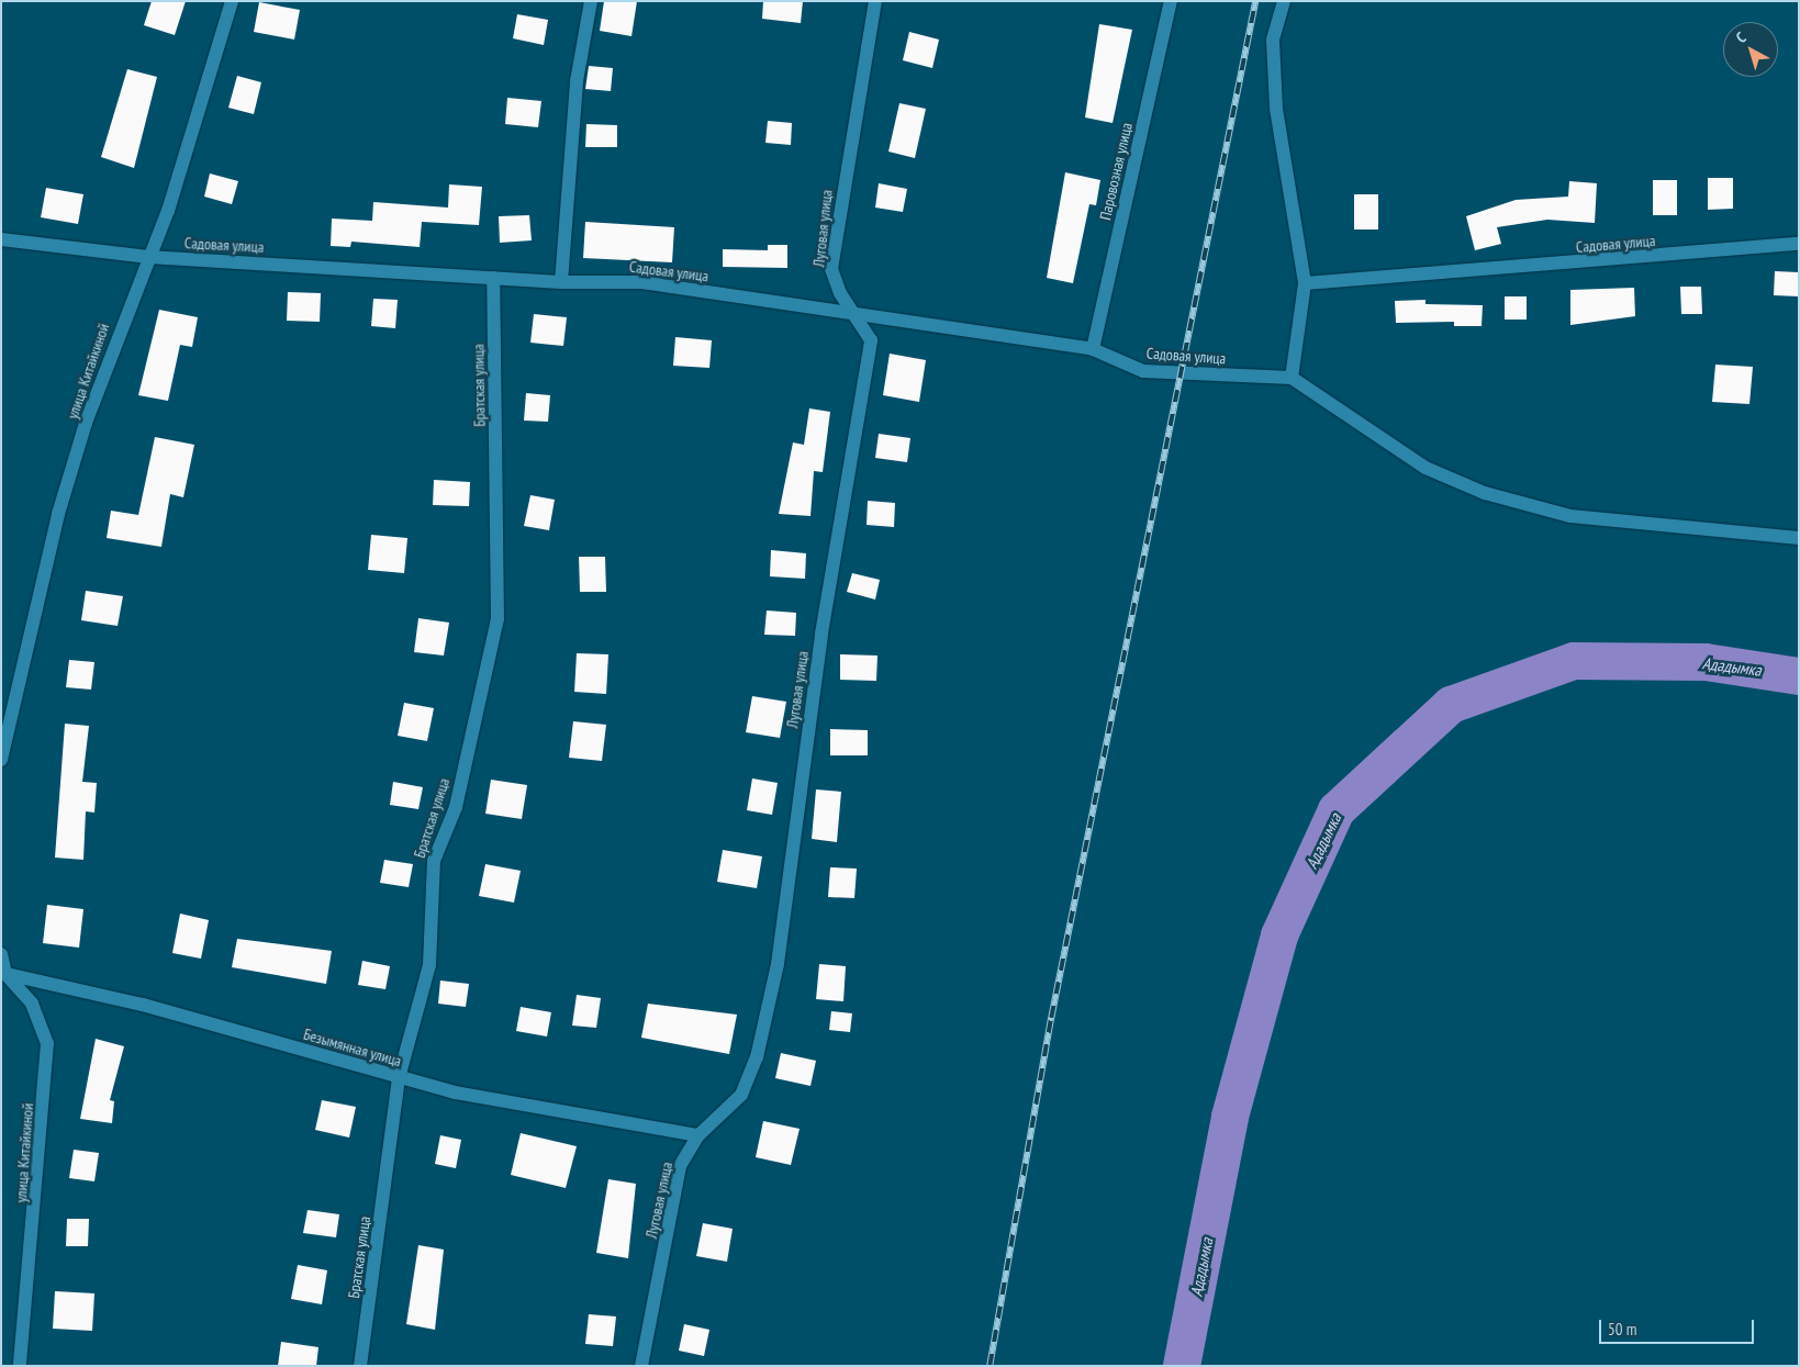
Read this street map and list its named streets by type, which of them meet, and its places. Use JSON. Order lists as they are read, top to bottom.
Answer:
{
  "streets": {
    "street": [
      "Паровозная улица",
      "Луговая улица",
      "Садовая улица",
      "улица Китайкиной",
      "Братская улица",
      "Безымянная улица"
    ]
  },
  "crossings": [
    ["Паровозная улица", "Садовая улица"],
    ["Луговая улица", "Садовая улица"],
    ["Луговая улица", "Безымянная улица"],
    ["Садовая улица", "улица Китайкиной"],
    ["Садовая улица", "Братская улица"],
    ["улица Китайкиной", "Безымянная улица"],
    ["Братская улица", "Безымянная улица"]
  ],
  "water": ["Ададымка"],
  "scale_bar": "50 m",
  "north": "top left"
}
